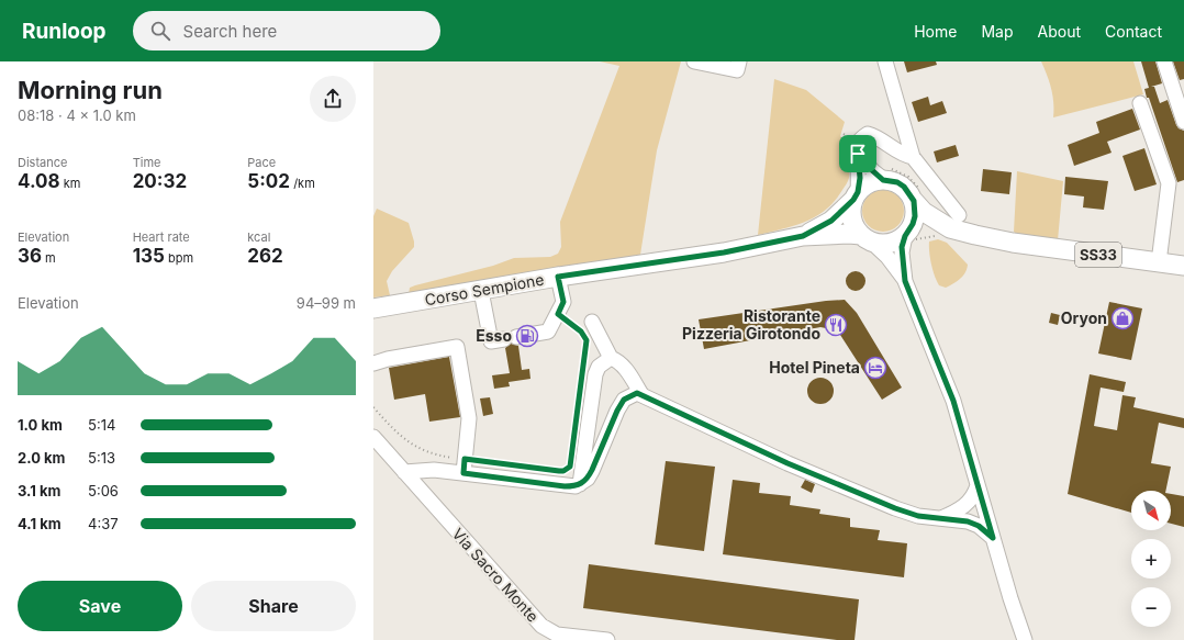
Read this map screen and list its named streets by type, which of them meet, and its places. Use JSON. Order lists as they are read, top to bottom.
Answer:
{
  "streets": {
    "main road": ["SS33", "Corso Sempione"],
    "street": ["Via Sacro Monte"]
  },
  "crossings": [
    ["SS33", "Corso Sempione"]
  ],
  "places": {
    "shop": ["Oryon"],
    "restaurant": ["Ristorante Pizzeria Girotondo"],
    "fuel station": ["Esso"],
    "hotel": ["Hotel Pineta"]
  },
  "north": "bottom right",
  "page": {
    "header": "Runloop",
    "search": "Search here",
    "nav": [
      "Home",
      "Map",
      "About",
      "Contact"
    ],
    "heading": ["Morning run", "08:18 · 4 × 1.0 km"],
    "stats": [
      ["Distance", "4.08 km"],
      ["Time", "20:32"],
      ["Pace", "5:02 /km"],
      ["Elevation", "36 m"],
      ["Heart rate", "135 bpm"],
      ["kcal", "262"]
    ],
    "chart": ["Elevation", "94–99 m"],
    "list": [
      {
        "name": "1.0 km",
        "note": "5:14"
      },
      {
        "name": "2.0 km",
        "note": "5:13"
      },
      {
        "name": "3.1 km",
        "note": "5:06"
      },
      {
        "name": "4.1 km",
        "note": "4:37"
      }
    ],
    "map_buttons": ["+", "−"],
    "buttons": ["Save", "Share"]
  }
}
